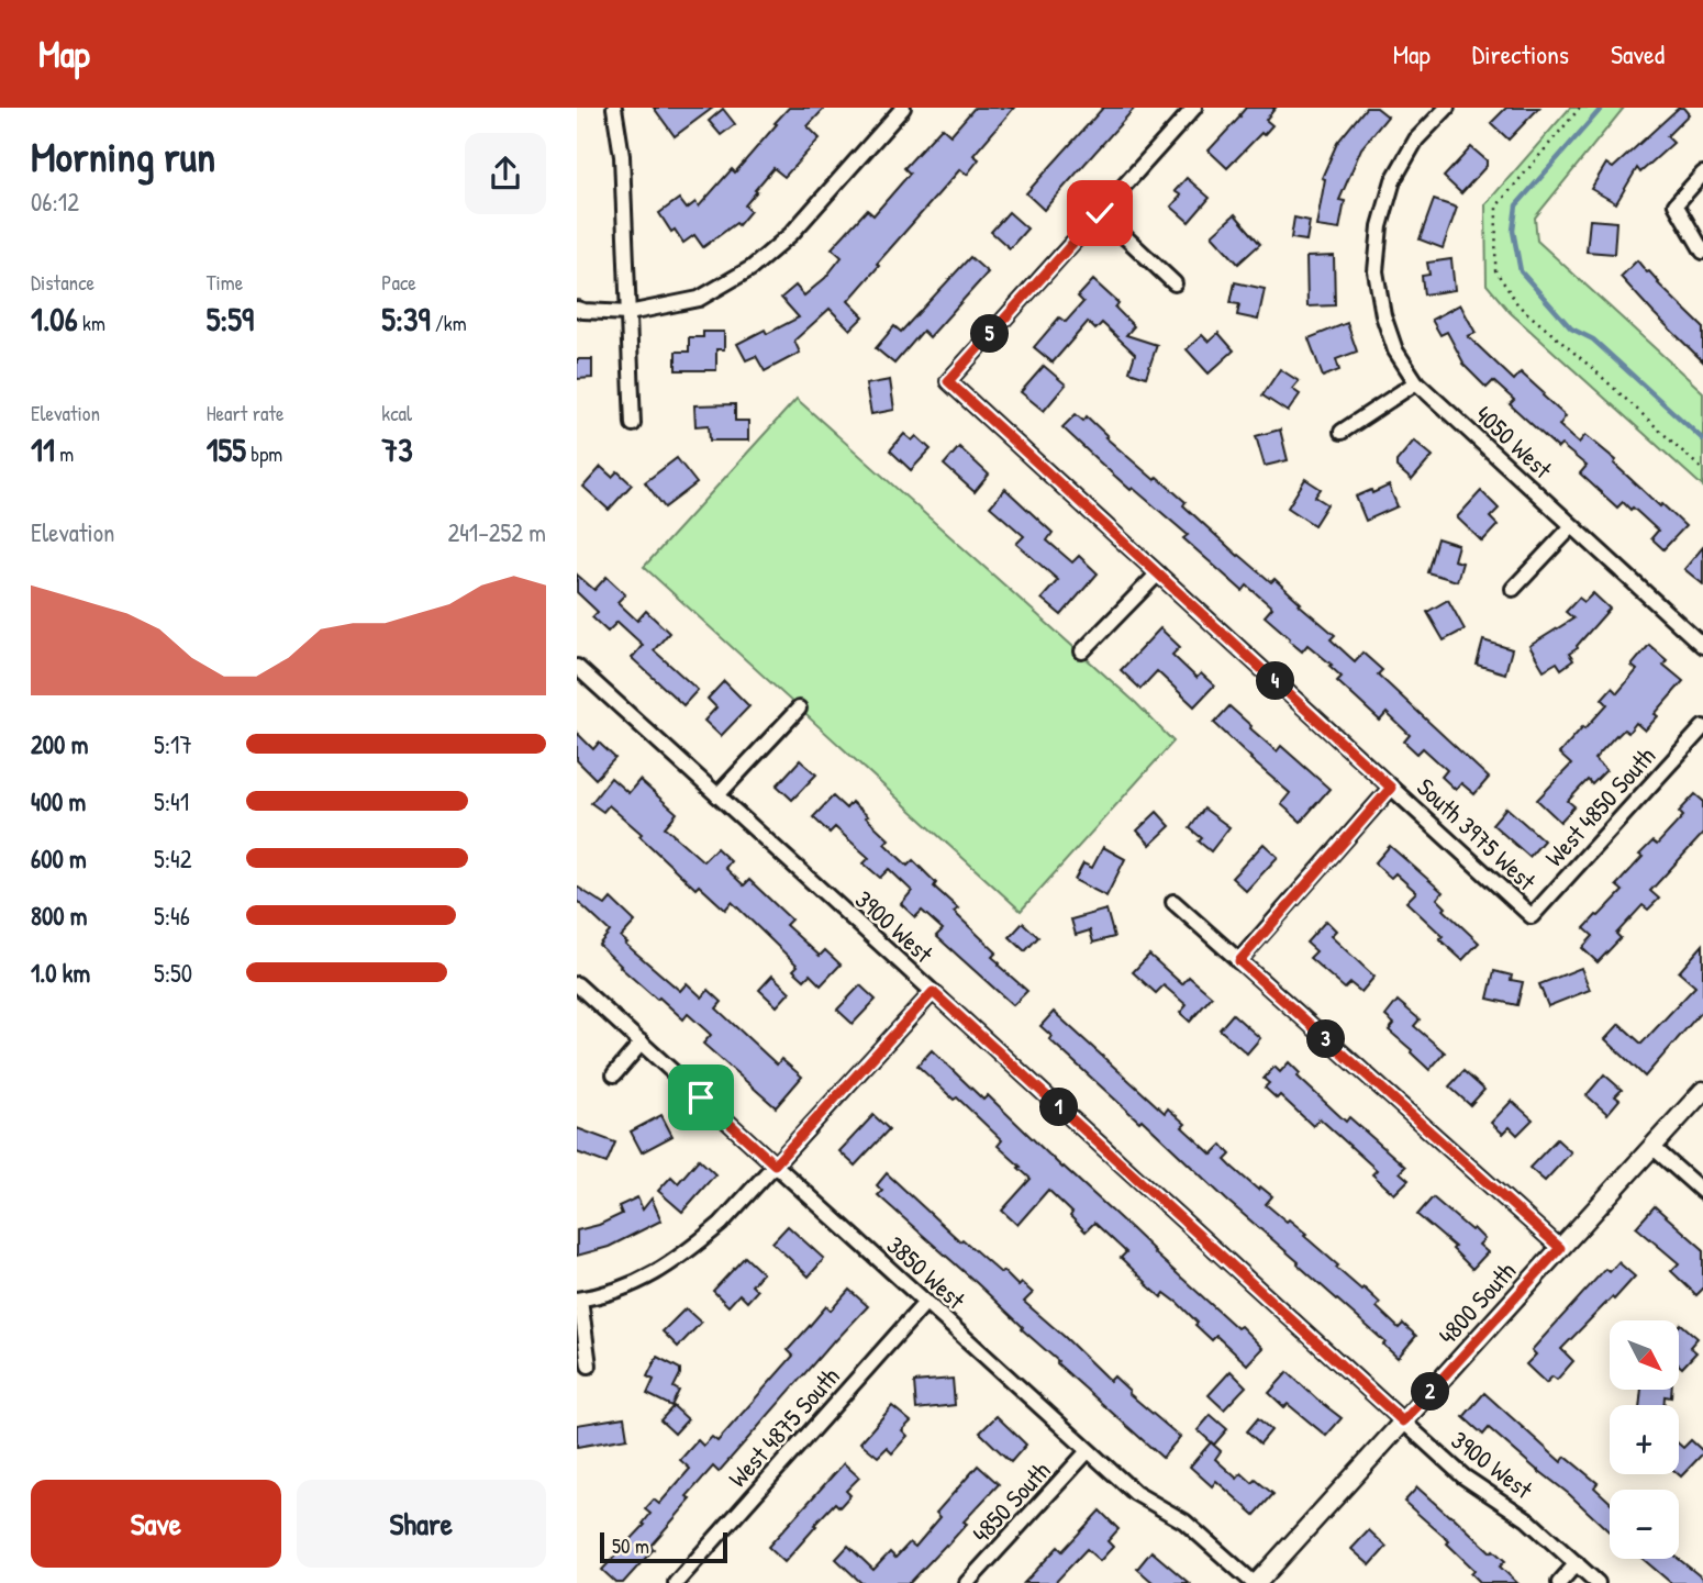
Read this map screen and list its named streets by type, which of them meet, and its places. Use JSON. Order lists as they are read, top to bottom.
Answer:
{
  "streets": {
    "street": [
      "4050 West",
      "West 4850 South",
      "South 3975 West",
      "3900 West",
      "3850 West",
      "4800 South",
      "West 4875 South",
      "4850 South"
    ]
  },
  "crossings": [
    ["West 4850 South", "South 3975 West"],
    ["3900 West", "4800 South"],
    ["3850 West", "4800 South"],
    ["3850 West", "West 4875 South"],
    ["3850 West", "4850 South"]
  ],
  "scale_bar": "50 m",
  "north": "bottom right",
  "page": {
    "header": "Map",
    "nav": ["Map", "Directions", "Saved"],
    "heading": ["Morning run", "06:12"],
    "stats": [
      ["Distance", "1.06 km"],
      ["Time", "5:59"],
      ["Pace", "5:39 /km"],
      ["Elevation", "11 m"],
      ["Heart rate", "155 bpm"],
      ["kcal", "73"]
    ],
    "pins": [
      "5",
      "4",
      "3",
      "1",
      "2"
    ],
    "chart": ["Elevation", "241–252 m"],
    "list": [
      {
        "name": "200 m",
        "note": "5:17"
      },
      {
        "name": "400 m",
        "note": "5:41"
      },
      {
        "name": "600 m",
        "note": "5:42"
      },
      {
        "name": "800 m",
        "note": "5:46"
      },
      {
        "name": "1.0 km",
        "note": "5:50"
      }
    ],
    "map_buttons": ["+", "−"],
    "buttons": ["Save", "Share"],
    "scale": "50 m"
  }
}
